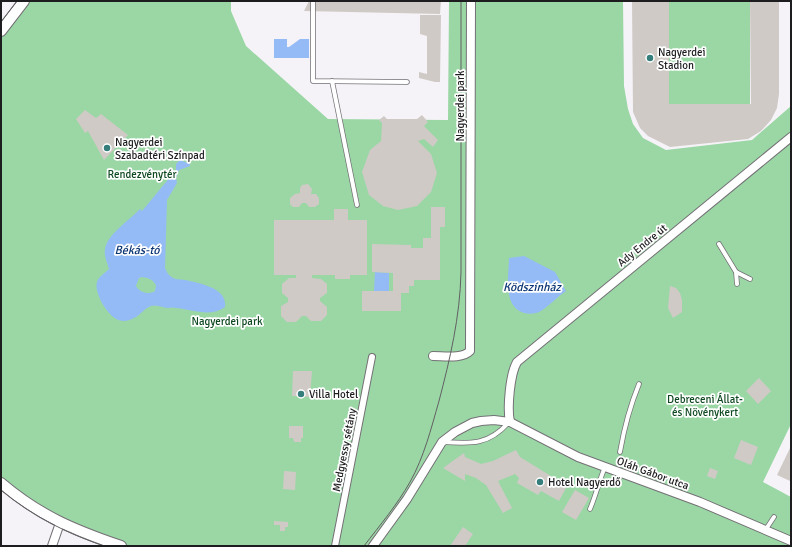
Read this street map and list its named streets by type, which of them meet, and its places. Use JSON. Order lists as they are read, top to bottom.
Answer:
{
  "streets": {
    "street": [
      "Nagyerdei park",
      "Ady Endre út",
      "Medgyessy sétány",
      "Oláh Gábor utca"
    ]
  },
  "crossings": [
    ["Ady Endre út", "Oláh Gábor utca"]
  ],
  "water": ["Békás-tó", "Ködszínház"],
  "parks": ["Rendezvénytér", "Nagyerdei park", "Debreceni Állat- és Növénykert"],
  "places": [
    "Nagyerdei Stadion",
    "Nagyerdei Szabadtéri Színpad",
    "Villa Hotel",
    "Hotel Nagyerdő"
  ]
}
